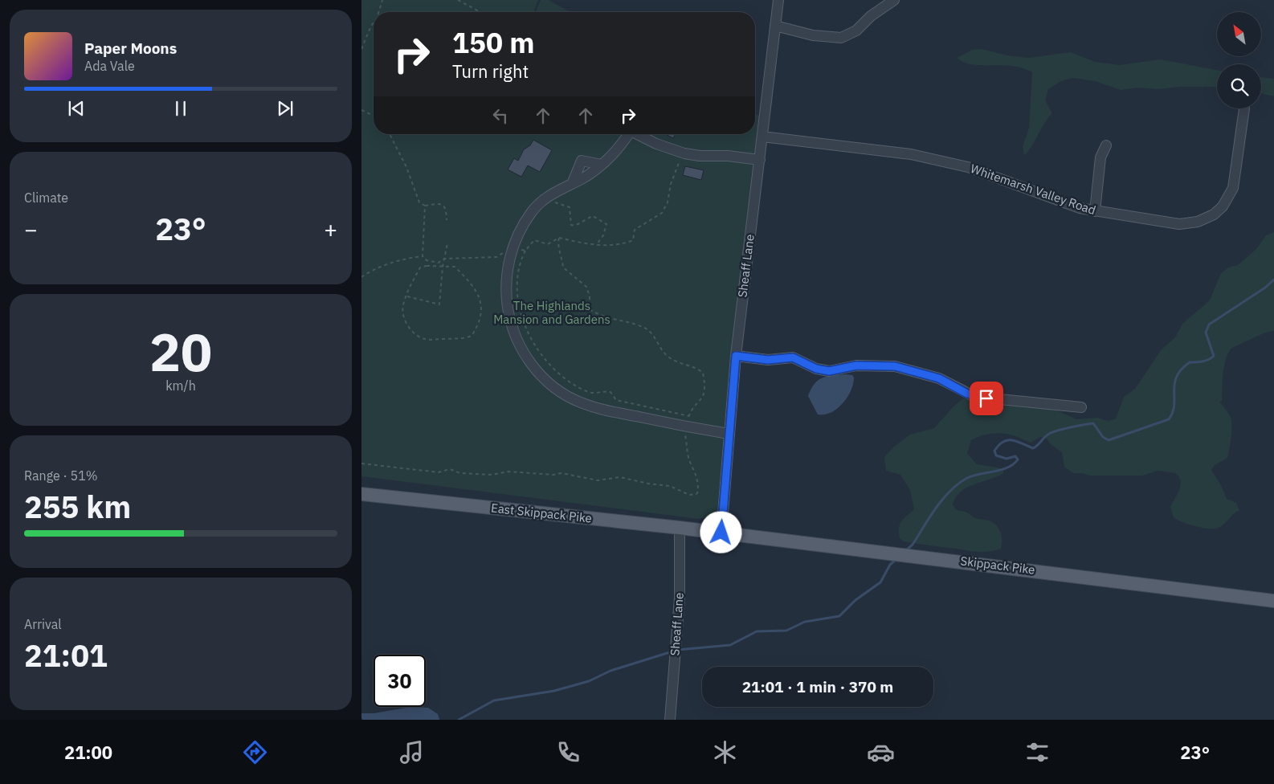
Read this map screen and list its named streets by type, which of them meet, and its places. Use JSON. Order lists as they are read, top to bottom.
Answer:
{
  "streets": {
    "main road": ["East Skippack Pike", "Skippack Pike"],
    "street": ["Whitemarsh Valley Road", "Sheaff Lane"]
  },
  "crossings": [
    ["Whitemarsh Valley Road", "Sheaff Lane"],
    ["Sheaff Lane", "East Skippack Pike"],
    ["Sheaff Lane", "Skippack Pike"],
    ["East Skippack Pike", "Skippack Pike"]
  ],
  "parks": ["The Highlands Mansion and Gardens"],
  "north": "top left",
  "page": {
    "turn": ["150 m", "Turn right"],
    "song": ["Paper Moons", "Ada Vale"],
    "tile": [
      "Climate",
      ["20", "km/h"],
      ["Range · 51%", "255 km"],
      ["Arrival", "21:01"]
    ],
    "heat": ["−", "23°", "+"],
    "limit": "30",
    "trip": "21:01 · 1 min · 370 m",
    "tabs": ["21:00", "23°"]
  }
}
